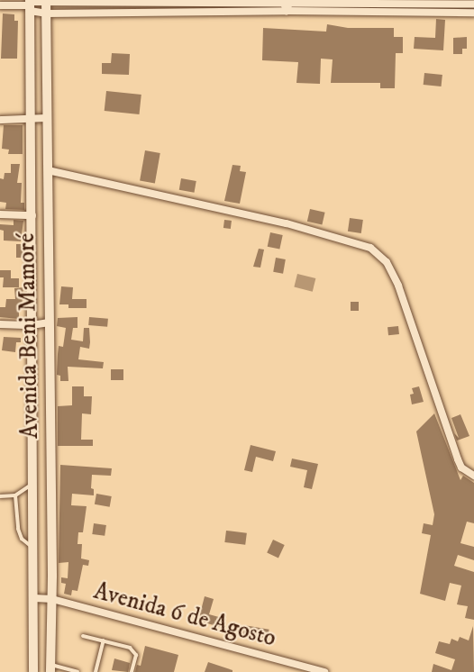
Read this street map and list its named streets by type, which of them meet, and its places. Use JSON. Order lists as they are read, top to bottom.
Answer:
{
  "streets": {
    "street": ["Avenida Beni Mamoré", "Avenida 6 de Agosto"]
  },
  "crossings": [
    ["Avenida Beni Mamoré", "Avenida 6 de Agosto"]
  ]
}
